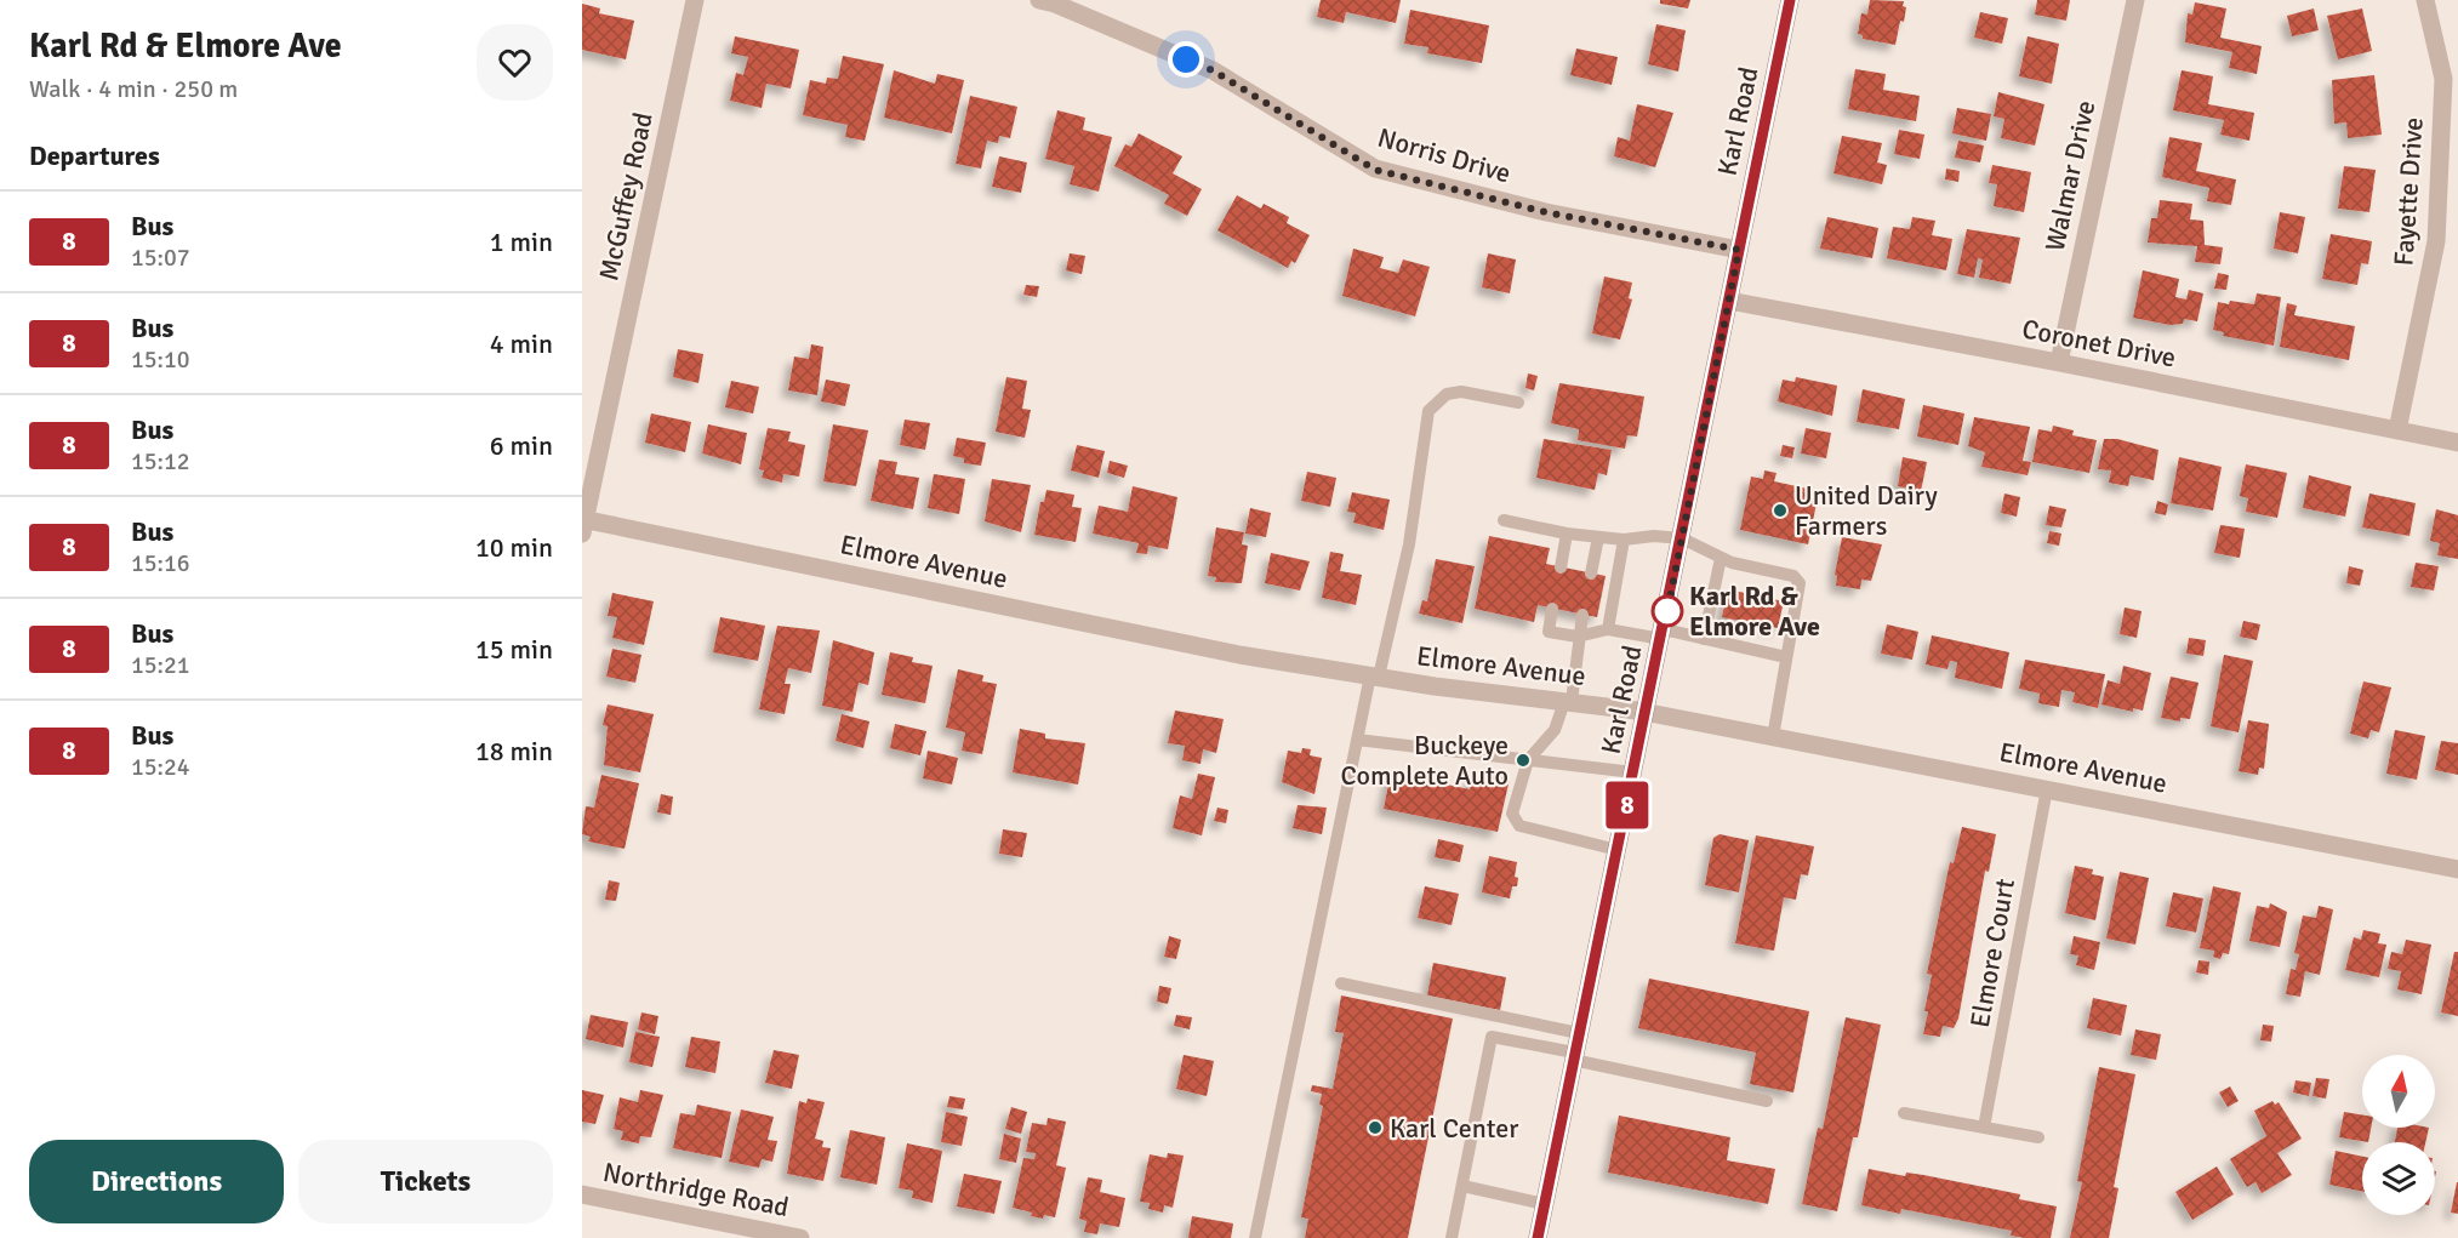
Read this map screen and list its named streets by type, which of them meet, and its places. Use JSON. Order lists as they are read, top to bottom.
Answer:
{
  "streets": {
    "main road": ["Karl Road"],
    "street": [
      "Norris Drive",
      "Walmar Drive",
      "Fayette Drive",
      "McGuffey Road",
      "Coronet Drive",
      "Elmore Avenue",
      "Northridge Road"
    ],
    "lane": ["Elmore Court"]
  },
  "crossings": [
    ["Karl Road", "Norris Drive"],
    ["Karl Road", "Coronet Drive"],
    ["Karl Road", "Elmore Avenue"],
    ["Walmar Drive", "Coronet Drive"],
    ["Fayette Drive", "Coronet Drive"],
    ["McGuffey Road", "Elmore Avenue"],
    ["Elmore Avenue", "Elmore Court"]
  ],
  "places": [
    "United Dairy Farmers",
    "Karl Rd & Elmore Ave",
    "Buckeye Complete Auto",
    "Karl Center"
  ],
  "lines": ["bus line 8"],
  "north": "top",
  "page": {
    "heading": [
      ["Karl Rd & Elmore Ave", "Walk · 4 min · 250 m"],
      "Departures"
    ],
    "on_map": "8",
    "list": [
      {
        "mark": "8",
        "name": "Bus",
        "note": "15:07",
        "value": "1 min"
      },
      {
        "mark": "8",
        "name": "Bus",
        "note": "15:10",
        "value": "4 min"
      },
      {
        "mark": "8",
        "name": "Bus",
        "note": "15:12",
        "value": "6 min"
      },
      {
        "mark": "8",
        "name": "Bus",
        "note": "15:16",
        "value": "10 min"
      },
      {
        "mark": "8",
        "name": "Bus",
        "note": "15:21",
        "value": "15 min"
      },
      {
        "mark": "8",
        "name": "Bus",
        "note": "15:24",
        "value": "18 min"
      }
    ],
    "buttons": ["Directions", "Tickets"]
  }
}
